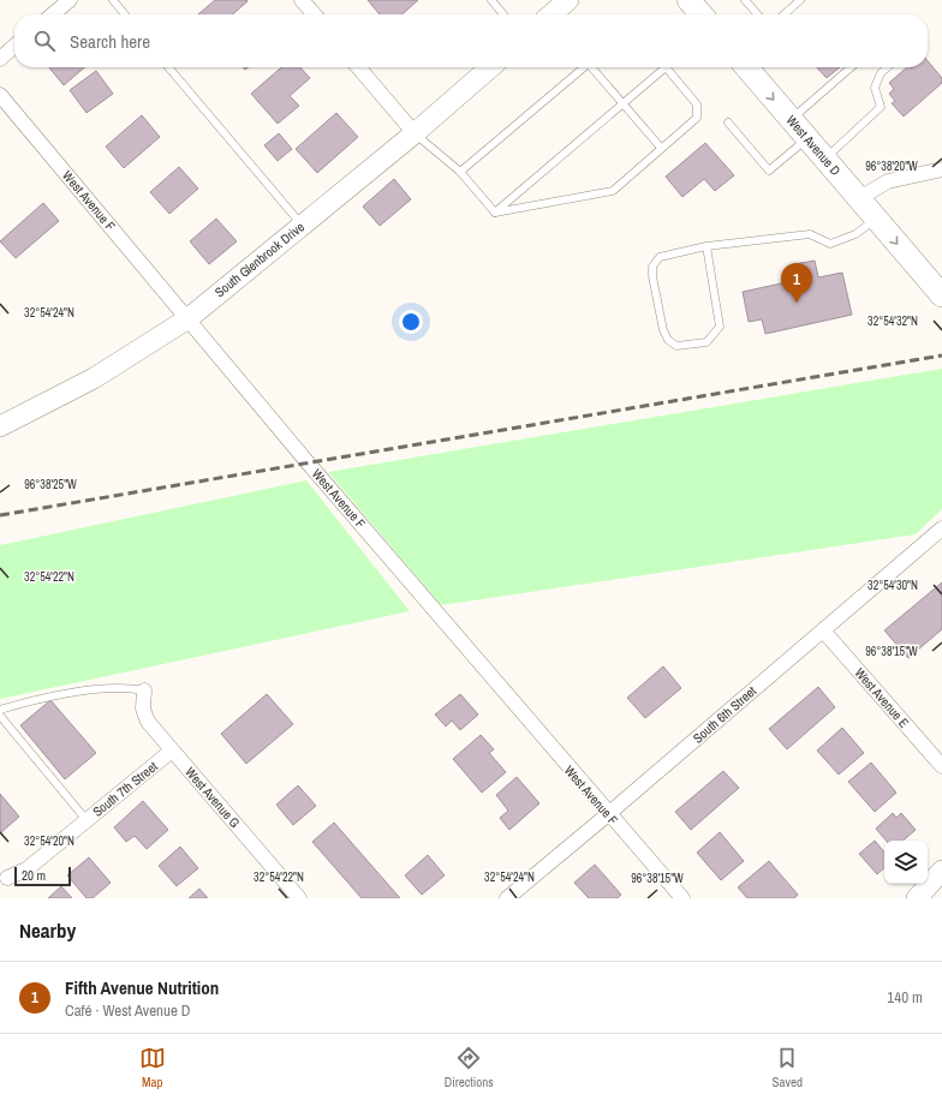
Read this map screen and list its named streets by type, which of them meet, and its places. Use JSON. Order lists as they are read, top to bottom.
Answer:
{
  "streets": {
    "main road": ["West Avenue D"],
    "street": [
      "West Avenue F",
      "South Glenbrook Drive",
      "West Avenue E",
      "South 6th Street",
      "South 7th Street",
      "West Avenue G"
    ]
  },
  "crossings": [
    ["West Avenue F", "South Glenbrook Drive"],
    ["West Avenue F", "South 6th Street"],
    ["West Avenue E", "South 6th Street"],
    ["South 7th Street", "West Avenue G"]
  ],
  "one_way": ["West Avenue D"],
  "scale_bar": "20 m",
  "page": {
    "search": "Search here",
    "pins": "1",
    "scale": "20 m",
    "heading": "Nearby",
    "list": [
      {
        "mark": "1",
        "name": "Fifth Avenue Nutrition",
        "note": "Café · West Avenue D",
        "value": "140 m"
      }
    ],
    "nav": ["Map", "Directions", "Saved"]
  },
  "coordinates": [
    "96°38'20\"W",
    "32°54'24\"N",
    "32°54'32\"N",
    "96°38'25\"W",
    "32°54'22\"N",
    "32°54'30\"N",
    "96°38'15\"W",
    "32°54'20\"N"
  ]
}
